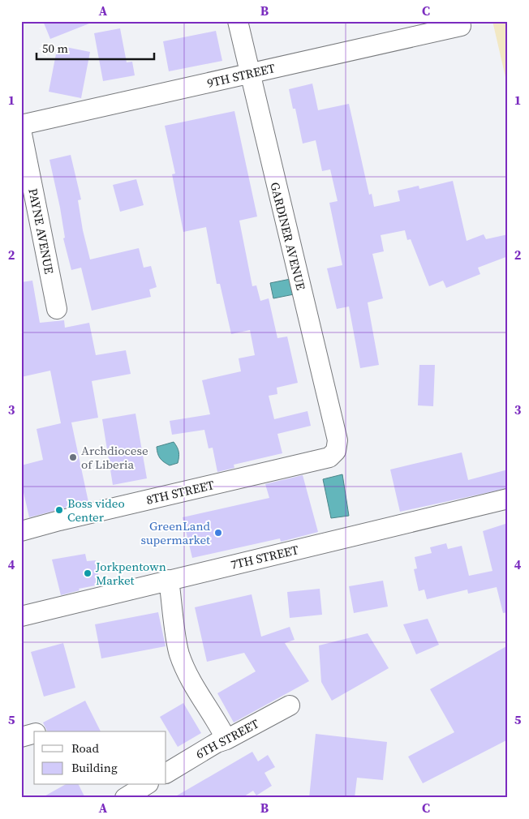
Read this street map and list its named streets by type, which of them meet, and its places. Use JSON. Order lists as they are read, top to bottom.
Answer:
{
  "streets": {
    "street": [
      "9TH STREET",
      "PAYNE AVENUE",
      "GARDINER AVENUE",
      "8TH STREET",
      "7TH STREET",
      "6TH STREET"
    ]
  },
  "crossings": [
    ["9TH STREET", "GARDINER AVENUE"],
    ["GARDINER AVENUE", "8TH STREET"]
  ],
  "places": [
    "Archdiocese of Liberia",
    "Boss video Center",
    "GreenLand supermarket",
    "Jorkpentown Market"
  ],
  "legend": ["Road", "Building"],
  "scale_bar": "50 m",
  "grid": {
    "columns": ["A", "B", "C"],
    "rows": [
      "1",
      "2",
      "3",
      "4",
      "5"
    ]
  }
}
